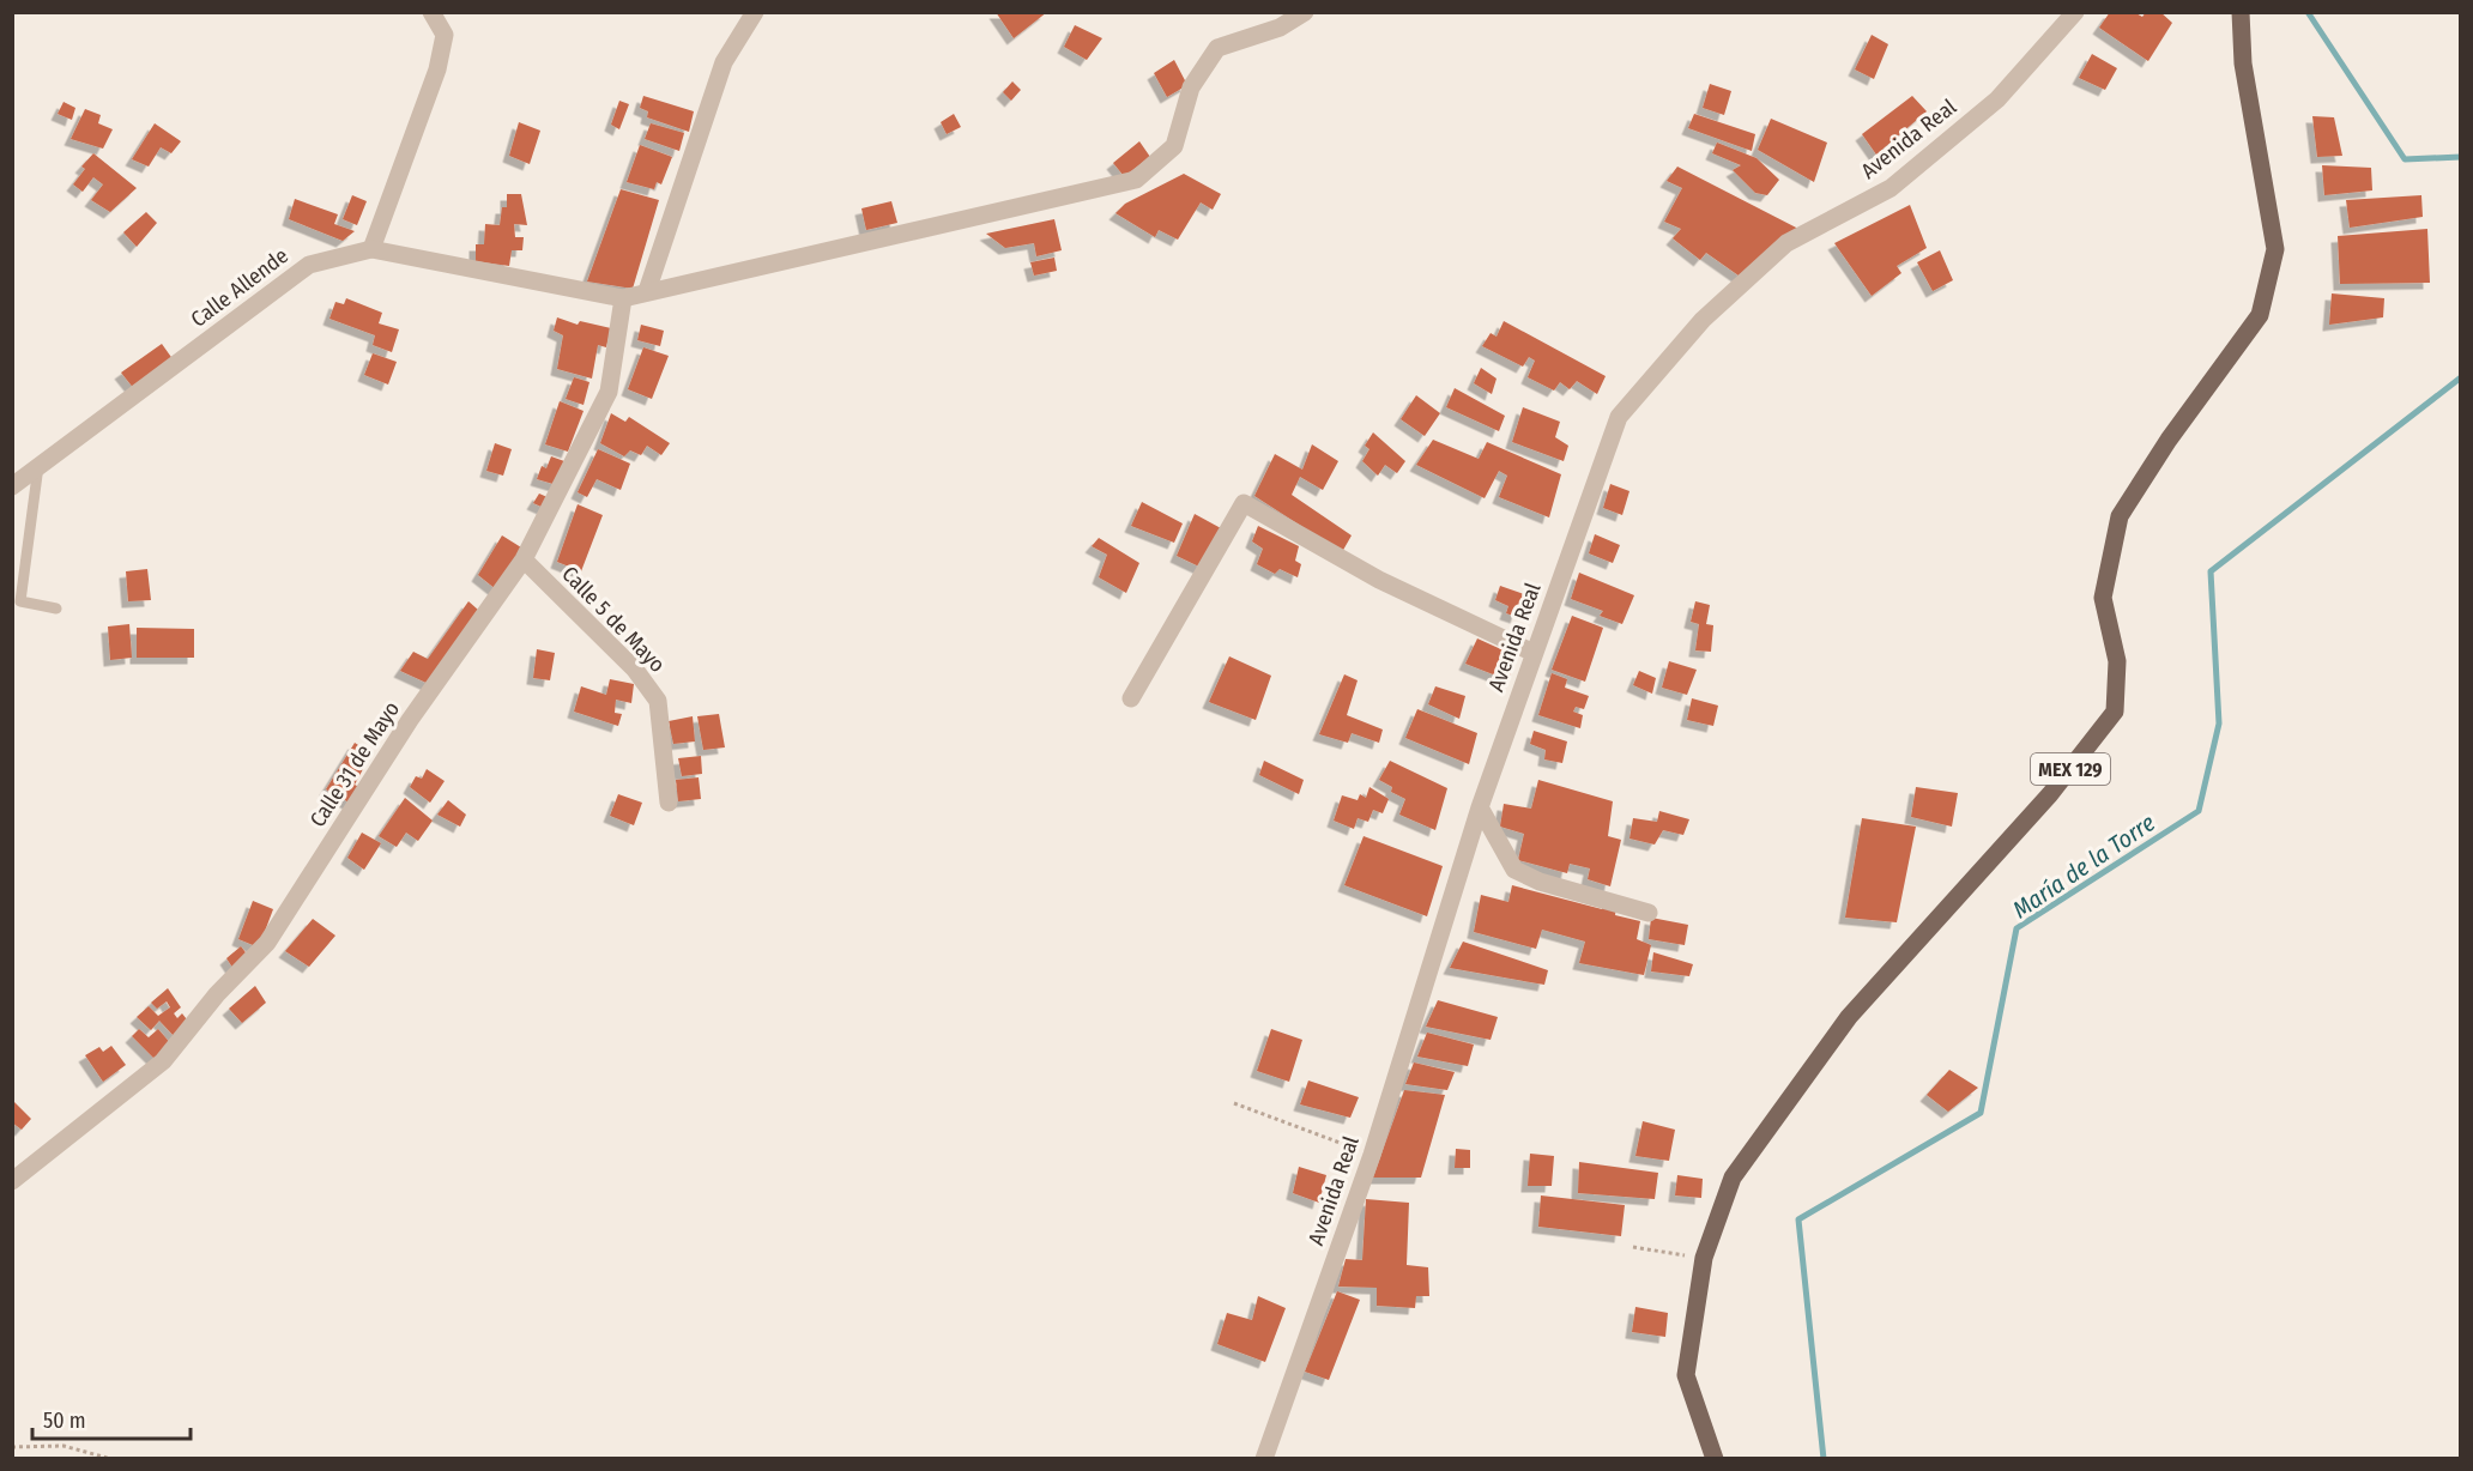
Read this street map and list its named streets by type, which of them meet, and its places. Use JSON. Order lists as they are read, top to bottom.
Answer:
{
  "streets": {
    "main road": ["MEX 129"],
    "street": [
      "Avenida Real",
      "Calle Allende",
      "Calle 5 de Mayo",
      "Calle 31 de Mayo"
    ]
  },
  "crossings": [
    ["Calle 5 de Mayo", "Calle 31 de Mayo"]
  ],
  "water": ["María de la Torre"],
  "scale_bar": "50 m"
}
